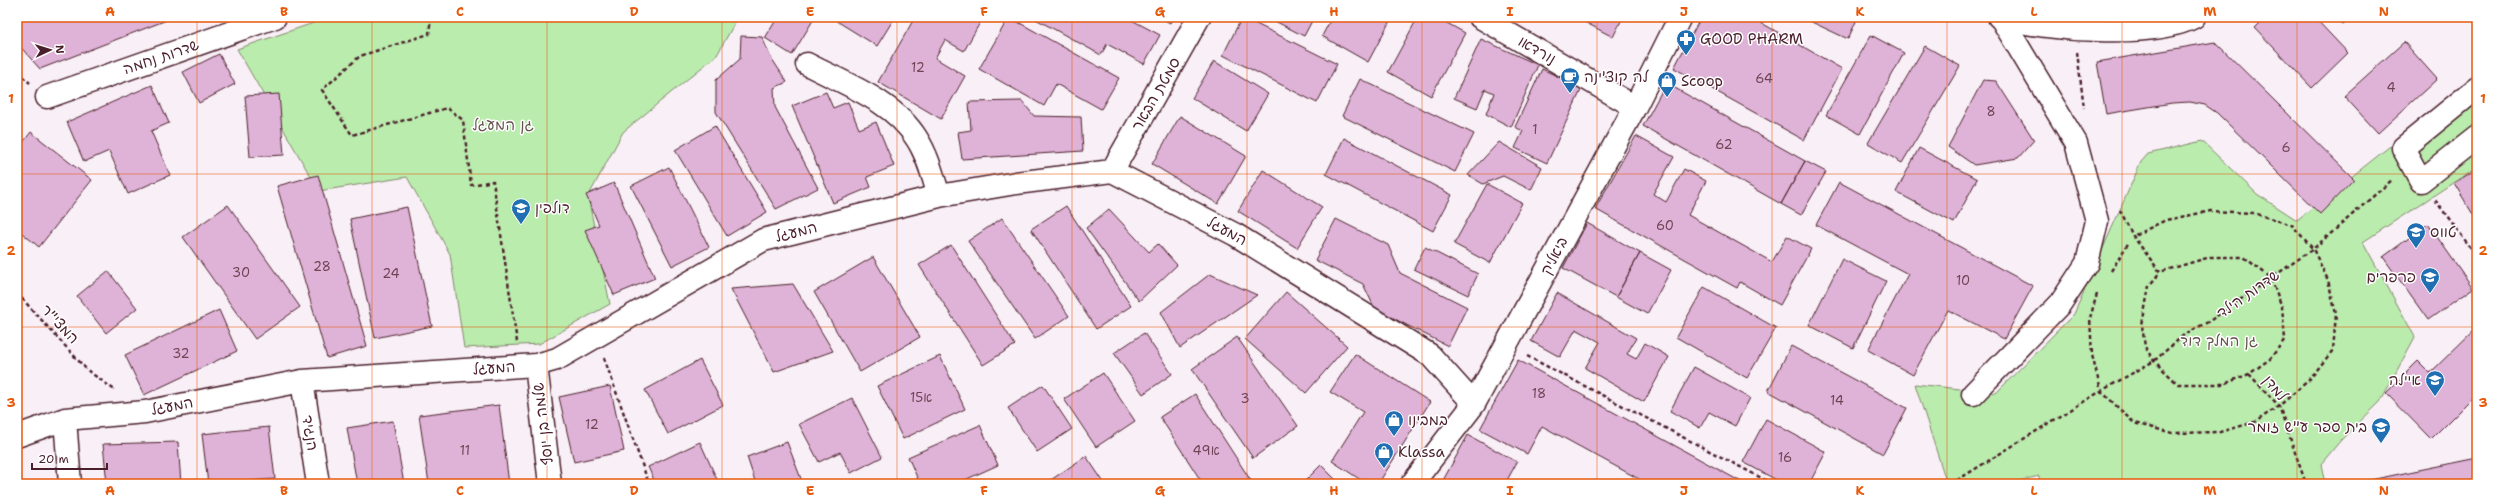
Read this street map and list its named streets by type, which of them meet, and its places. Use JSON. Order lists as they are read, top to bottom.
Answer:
{
  "streets": {
    "street": [
      "נורדאו",
      "שדרות נחמה",
      "סמטת הבאר",
      "המעגל",
      "ביאליק",
      "שלמה בן יוסף",
      "הנגיד"
    ],
    "path": ["שדרות הילד", "המצי\"ר", "למדן"]
  },
  "crossings": [
    ["נורדאו", "ביאליק"],
    ["סמטת הבאר", "המעגל"],
    ["המעגל", "ביאליק"],
    ["המעגל", "שלמה בן יוסף"],
    ["המעגל", "הנגיד"]
  ],
  "parks": ["גן המעגל", "גן המלך דוד"],
  "places": {
    "pharmacy": ["GOOD PHARM"],
    "cafe": ["לה קוצ'ינה"],
    "shop": ["Scoop", "במבינו", "Klassa"],
    "school or university": [
      "דולפין",
      "טווס",
      "פרפרים",
      "איילה",
      "בית ספר ע\"ש זומר"
    ]
  },
  "house_numbers": [
    "12",
    "64",
    "4",
    "8",
    "1",
    "62",
    "6",
    "60",
    "28",
    "30",
    "24",
    "10",
    "32",
    "18",
    "15א",
    "3",
    "14",
    "12",
    "11",
    "49א",
    "16"
  ],
  "scale_bar": "20 m",
  "north": "right",
  "grid": {
    "columns": [
      "A",
      "B",
      "C",
      "D",
      "E",
      "F",
      "G",
      "H",
      "I",
      "J",
      "K",
      "L",
      "M",
      "N"
    ],
    "rows": ["1", "2", "3"]
  }
}
